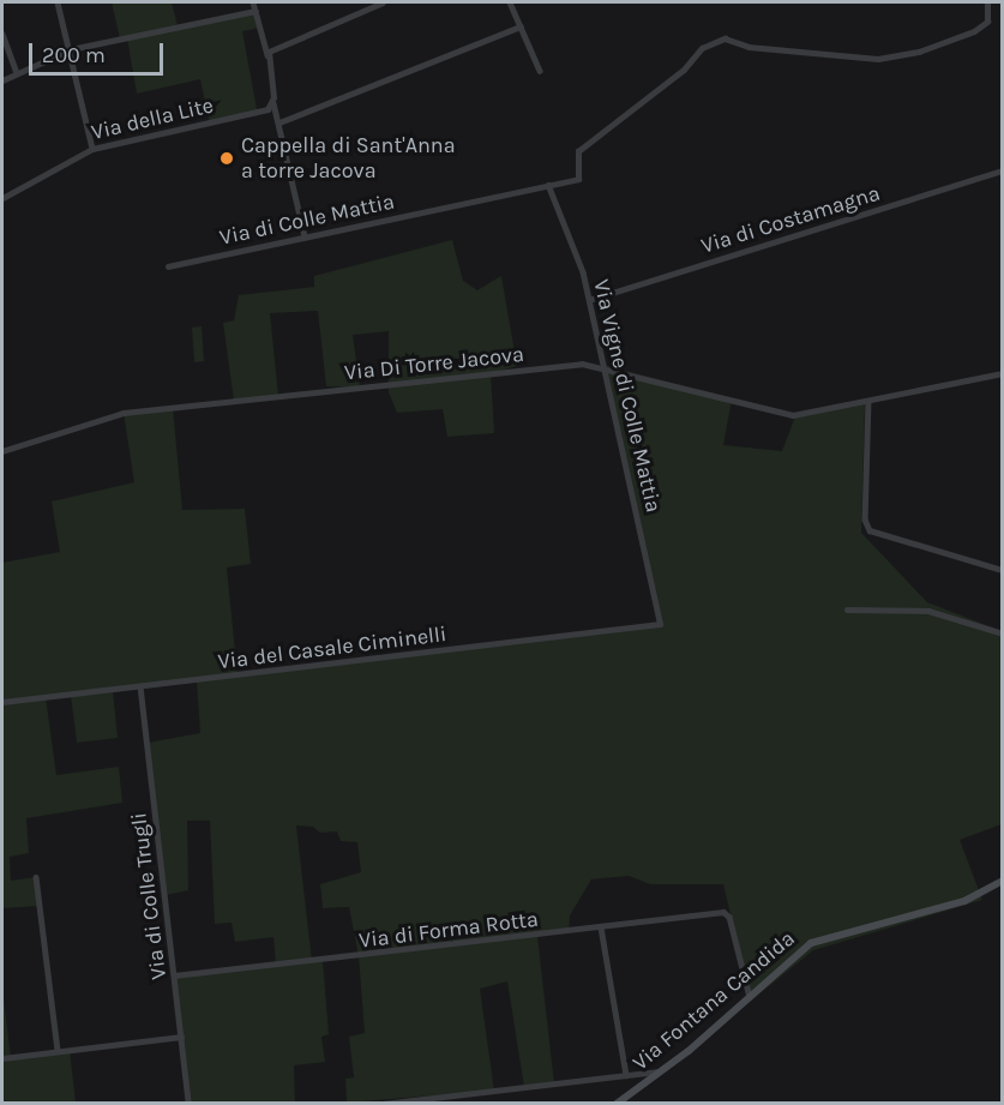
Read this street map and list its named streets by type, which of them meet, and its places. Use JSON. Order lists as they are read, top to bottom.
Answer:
{
  "streets": {
    "main road": ["Via Fontana Candida"],
    "street": [
      "Via della Lite",
      "Via di Colle Mattia",
      "Via di Costamagna",
      "Via Di Torre Jacova",
      "Via Vigne di Colle Mattia",
      "Via del Casale Ciminelli",
      "Via di Colle Trugli",
      "Via di Forma Rotta"
    ]
  },
  "crossings": [
    ["Via di Colle Mattia", "Via Vigne di Colle Mattia"],
    ["Via di Costamagna", "Via Vigne di Colle Mattia"],
    ["Via Di Torre Jacova", "Via Vigne di Colle Mattia"],
    ["Via Vigne di Colle Mattia", "Via del Casale Ciminelli"],
    ["Via del Casale Ciminelli", "Via di Colle Trugli"],
    ["Via di Colle Trugli", "Via di Forma Rotta"],
    ["Via di Forma Rotta", "Via Fontana Candida"]
  ],
  "places": ["Cappella di Sant'Anna a torre Jacova"],
  "scale_bar": "200 m"
}
